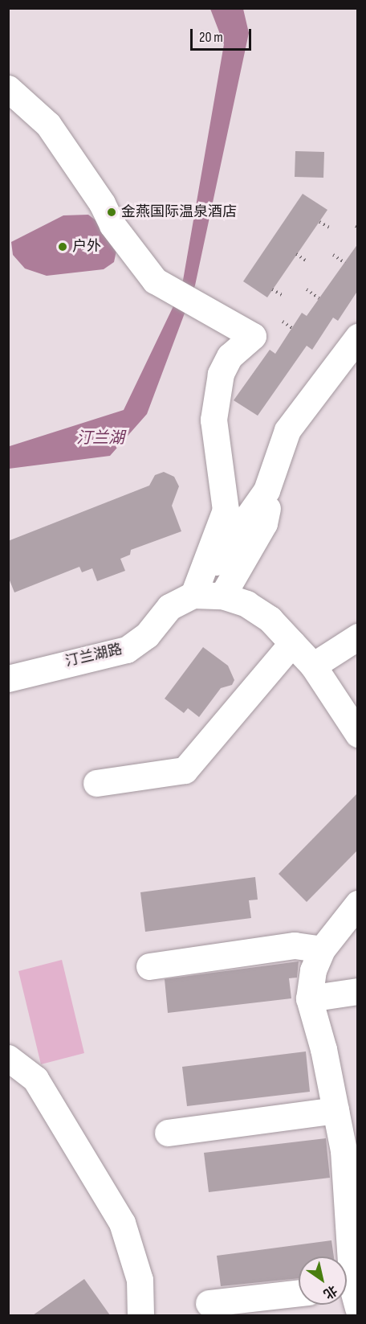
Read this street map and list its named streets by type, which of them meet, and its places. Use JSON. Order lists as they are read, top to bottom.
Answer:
{
  "streets": {
    "street": ["汀兰湖路"]
  },
  "water": ["汀兰湖"],
  "places": ["金燕国际温泉酒店", "户外"],
  "scale_bar": "20 m",
  "north": "bottom right"
}
